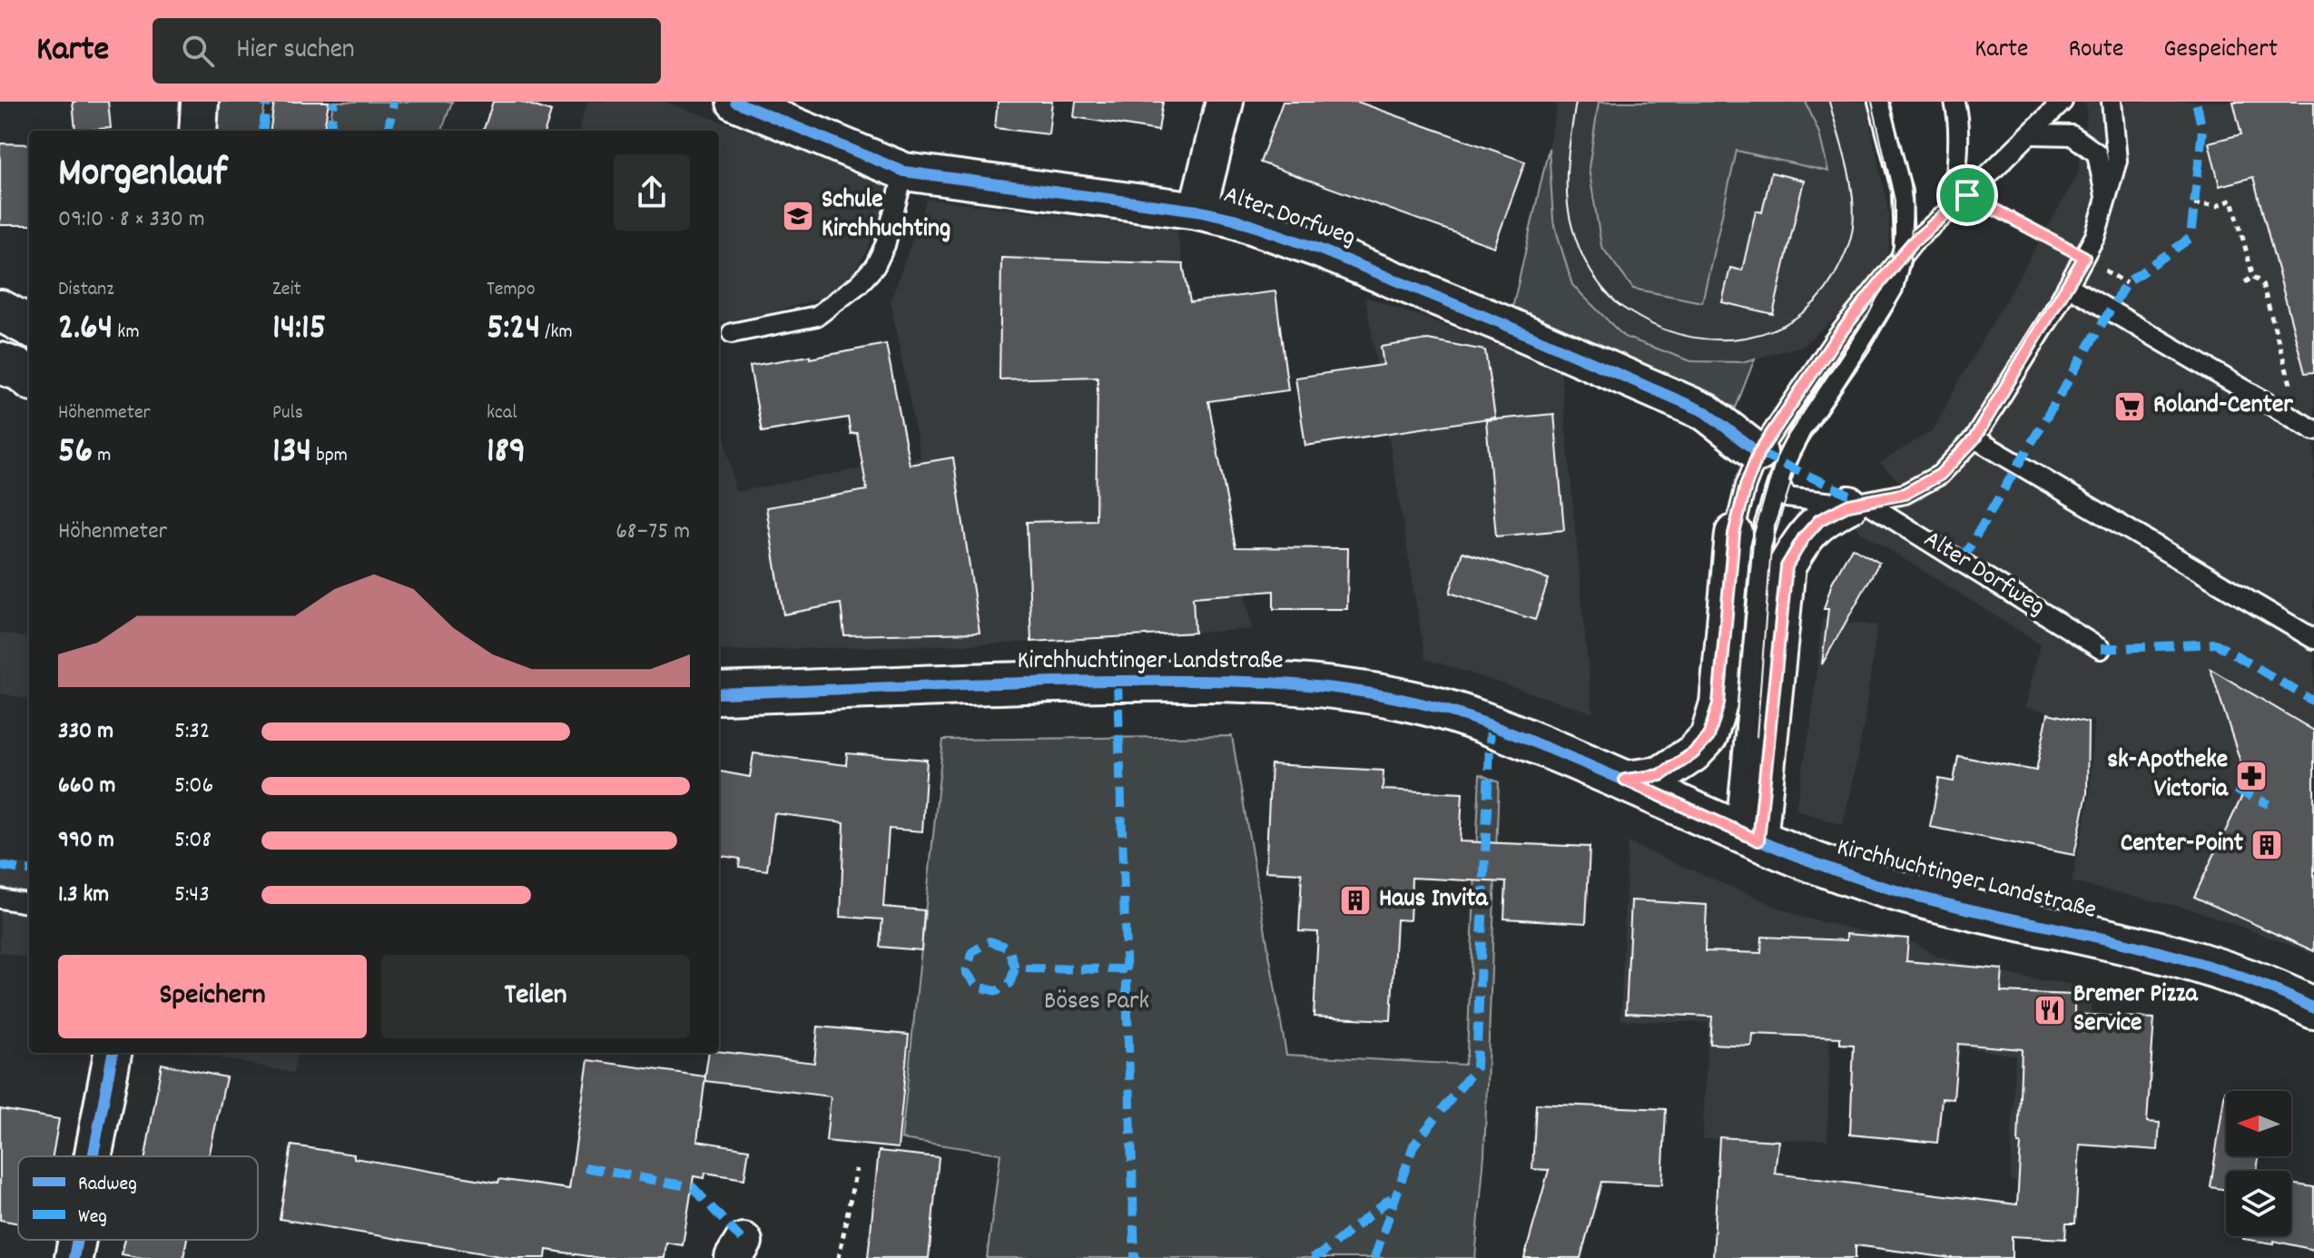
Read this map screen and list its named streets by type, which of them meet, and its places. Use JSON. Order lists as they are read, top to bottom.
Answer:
{
  "streets": {
    "main road": ["Kirchhuchtinger Landstraße"],
    "street": ["Alter Dorfweg"]
  },
  "parks": ["Böses Park"],
  "places": {
    "school or university": ["Schule Kirchhuchting"],
    "supermarket": ["Roland-Center"],
    "pharmacy": ["sk-Apotheke Victoria"],
    "building": ["Center-Point", "Haus Invita"],
    "restaurant": ["Bremer Pizza Service"]
  },
  "legend": ["Radweg", "Weg"],
  "north": "left",
  "page": {
    "header": "Karte",
    "search": "Hier suchen",
    "nav": ["Karte", "Route", "Gespeichert"],
    "heading": ["Morgenlauf", "09:10 · 8 × 330 m"],
    "stats": [
      ["Distanz", "2.64 km"],
      ["Zeit", "14:15"],
      ["Tempo", "5:24 /km"],
      ["Höhenmeter", "56 m"],
      ["Puls", "134 bpm"],
      ["kcal", "189"]
    ],
    "chart": ["Höhenmeter", "68–75 m"],
    "list": [
      {
        "name": "330 m",
        "note": "5:32"
      },
      {
        "name": "660 m",
        "note": "5:06"
      },
      {
        "name": "990 m",
        "note": "5:08"
      },
      {
        "name": "1.3 km",
        "note": "5:43"
      }
    ],
    "buttons": ["Speichern", "Teilen"]
  }
}
